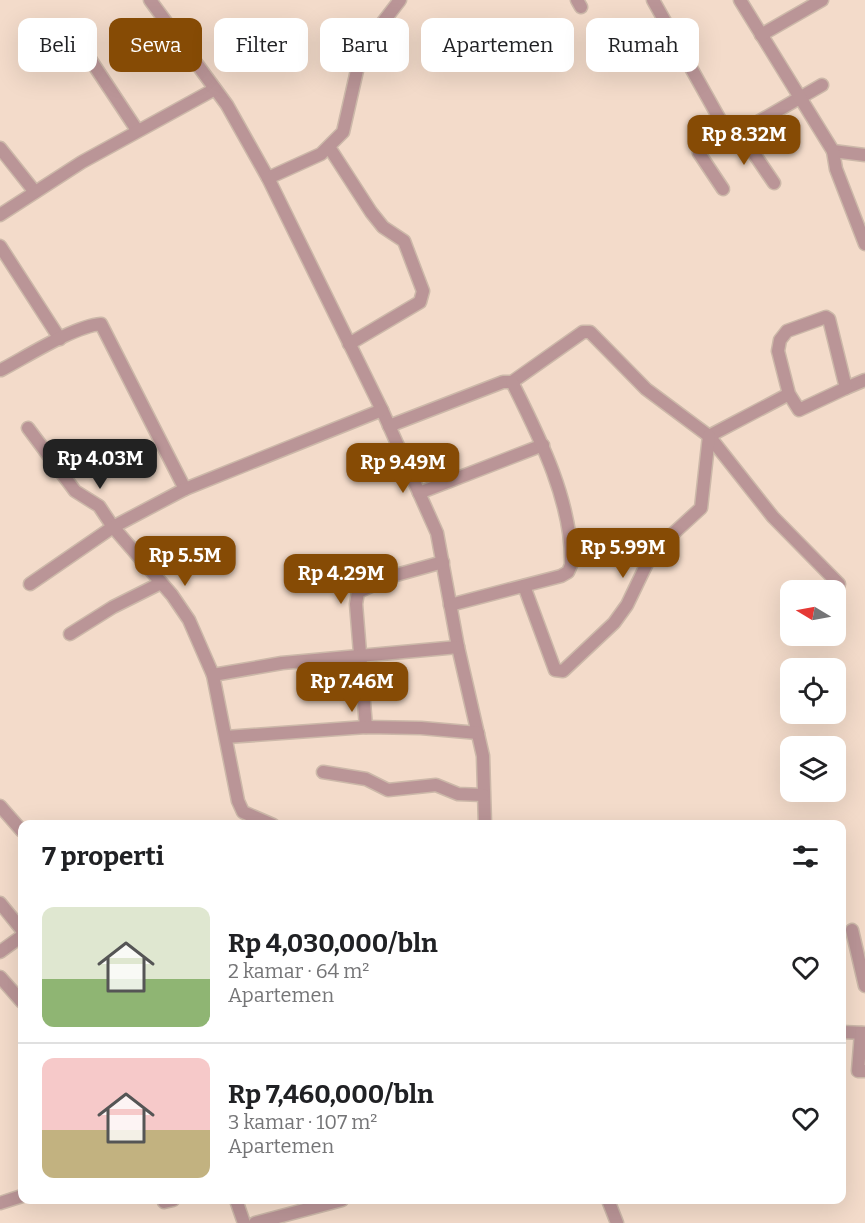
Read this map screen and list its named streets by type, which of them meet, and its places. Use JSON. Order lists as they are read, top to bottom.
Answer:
{
  "north": "left",
  "page": {
    "chip": [
      "Beli",
      "Sewa",
      "Filter",
      "Baru",
      "Apartemen",
      "Rumah"
    ],
    "price": [
      "Rp 8.32M",
      "Rp 4.03M",
      "Rp 9.49M",
      "Rp 5.99M",
      "Rp 5.5M",
      "Rp 4.29M",
      "Rp 7.46M"
    ],
    "heading": "7 properti",
    "list": [
      {
        "name": "Rp 4,030,000/bln",
        "note": "2 kamar · 64 m² · Apartemen"
      },
      {
        "name": "Rp 7,460,000/bln",
        "note": "3 kamar · 107 m² · Apartemen"
      }
    ]
  }
}
